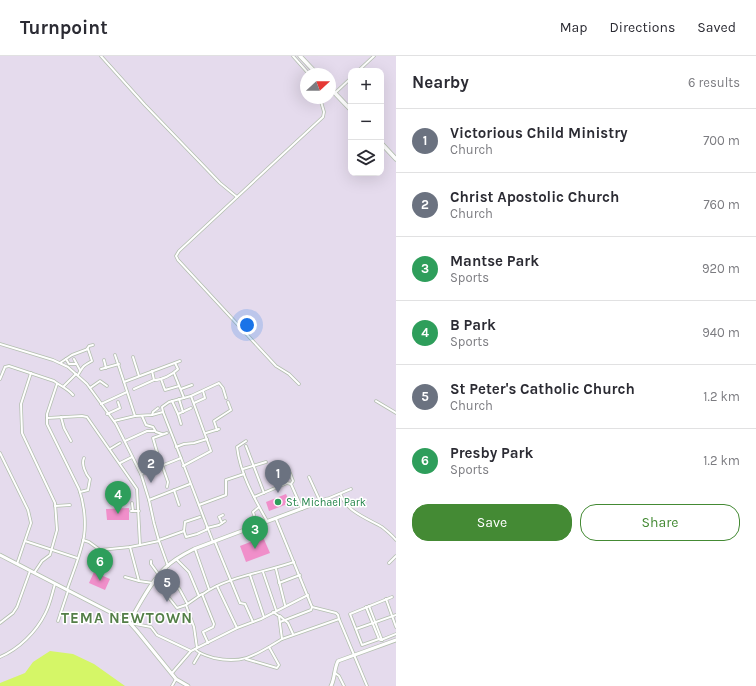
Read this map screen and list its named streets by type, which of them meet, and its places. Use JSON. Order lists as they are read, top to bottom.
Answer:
{
  "districts": ["TEMA NEWTOWN"],
  "places": ["St. Michael Park"],
  "north": "right",
  "page": {
    "header": "Turnpoint",
    "nav": ["Map", "Directions", "Saved"],
    "heading": ["Nearby", "6 results"],
    "map_buttons": ["+", "−"],
    "list": [
      {
        "mark": "1",
        "name": "Victorious Child Ministry",
        "note": "Church",
        "value": "700 m"
      },
      {
        "mark": "2",
        "name": "Christ Apostolic Church",
        "note": "Church",
        "value": "760 m"
      },
      {
        "mark": "3",
        "name": "Mantse Park",
        "note": "Sports",
        "value": "920 m"
      },
      {
        "mark": "4",
        "name": "B Park",
        "note": "Sports",
        "value": "940 m"
      },
      {
        "mark": "5",
        "name": "St Peter's Catholic Church",
        "note": "Church",
        "value": "1.2 km"
      },
      {
        "mark": "6",
        "name": "Presby Park",
        "note": "Sports",
        "value": "1.2 km"
      }
    ],
    "pins": [
      "2",
      "1",
      "4",
      "3",
      "6",
      "5"
    ],
    "buttons": ["Save", "Share"]
  }
}
